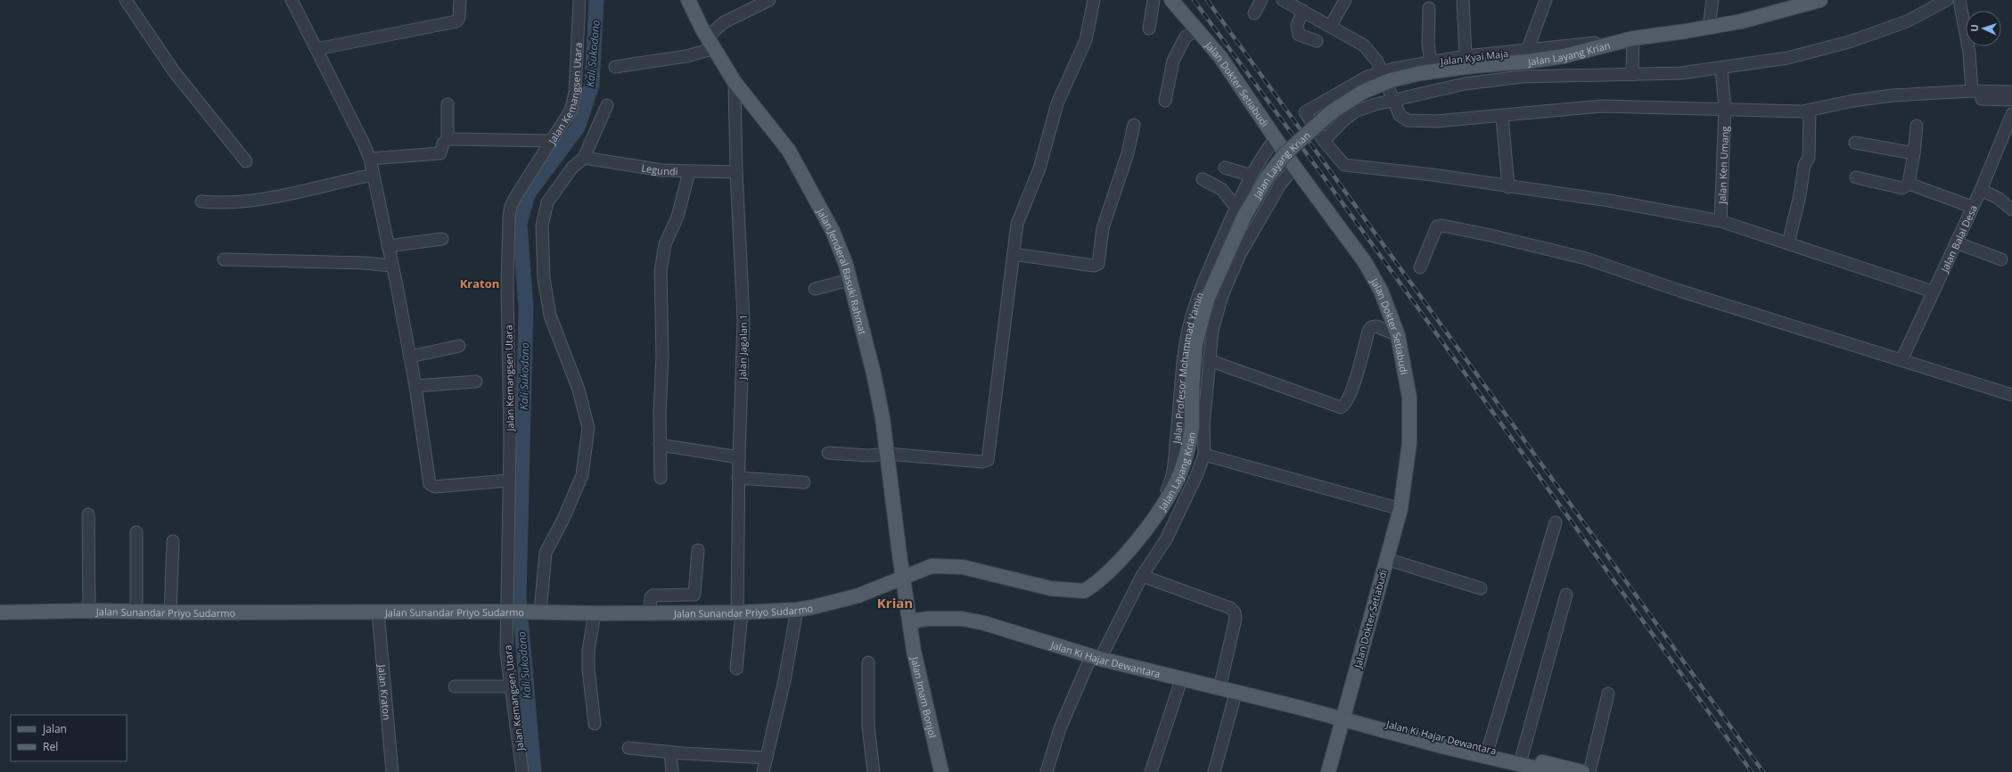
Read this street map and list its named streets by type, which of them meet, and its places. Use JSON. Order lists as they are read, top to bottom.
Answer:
{
  "streets": {
    "main road": [
      "Jalan Layang Krian",
      "Jalan Dokter Setiabudi",
      "Jalan Jenderal Basuki Rahmat",
      "Jalan Profesor Mohammad Yamin",
      "Jalan Sunandar Priyo Sudarmo",
      "Jalan Ki Hajar Dewantara",
      "Jalan Imam Bonjol"
    ],
    "street": [
      "Jalan Kyai Maja",
      "Jalan Kemangsen Utara",
      "Jalan Ken Umang",
      "Legundi",
      "Jalan Balai Desa",
      "Jalan Jagalan 1",
      "Jalan Kraton"
    ]
  },
  "crossings": [
    ["Jalan Layang Krian", "Jalan Kyai Maja"],
    ["Jalan Layang Krian", "Jalan Profesor Mohammad Yamin"],
    ["Jalan Dokter Setiabudi", "Jalan Profesor Mohammad Yamin"],
    ["Jalan Dokter Setiabudi", "Jalan Ki Hajar Dewantara"],
    ["Jalan Kemangsen Utara", "Jalan Sunandar Priyo Sudarmo"],
    ["Legundi", "Jalan Jagalan 1"],
    ["Jalan Jenderal Basuki Rahmat", "Jalan Jagalan 1"],
    ["Jalan Jenderal Basuki Rahmat", "Jalan Profesor Mohammad Yamin"],
    ["Jalan Jenderal Basuki Rahmat", "Jalan Sunandar Priyo Sudarmo"],
    ["Jalan Jenderal Basuki Rahmat", "Jalan Imam Bonjol"],
    ["Jalan Jagalan 1", "Jalan Sunandar Priyo Sudarmo"],
    ["Jalan Profesor Mohammad Yamin", "Jalan Sunandar Priyo Sudarmo"],
    ["Jalan Profesor Mohammad Yamin", "Jalan Imam Bonjol"],
    ["Jalan Sunandar Priyo Sudarmo", "Jalan Kraton"],
    ["Jalan Sunandar Priyo Sudarmo", "Jalan Imam Bonjol"],
    ["Jalan Ki Hajar Dewantara", "Jalan Imam Bonjol"]
  ],
  "districts": ["Kraton", "Krian"],
  "water": ["Kali Sukodono"],
  "legend": ["Jalan", "Rel"],
  "north": "left"
}
